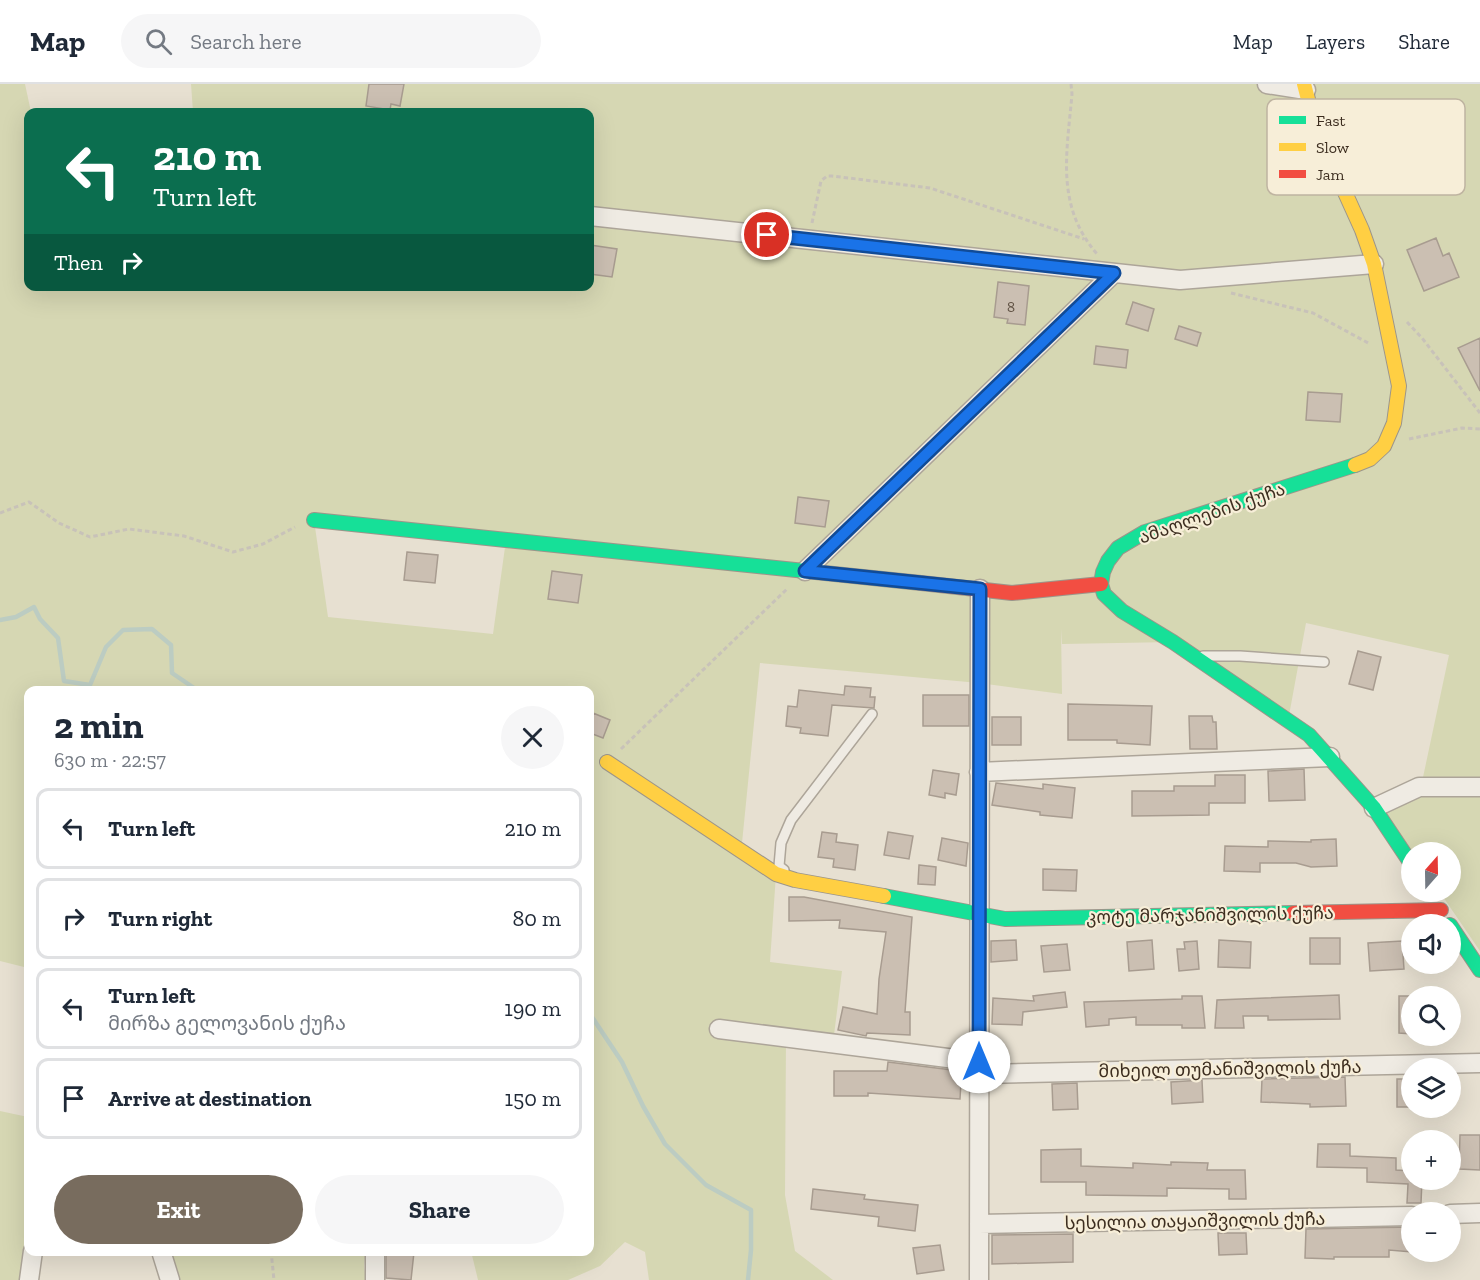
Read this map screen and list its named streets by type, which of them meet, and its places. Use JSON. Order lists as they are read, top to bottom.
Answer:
{
  "streets": {
    "street": [
      "ამაღლების ქუჩა",
      "კოტე მარჯანიშვილის ქუჩა",
      "მიხეილ თუმანიშვილის ქუჩა",
      "სესილია თაყაიშვილის ქუჩა"
    ]
  },
  "house_numbers": ["8"],
  "legend": ["Fast", "Slow", "Jam"],
  "north": "top",
  "page": {
    "header": "Map",
    "search": "Search here",
    "nav": ["Map", "Layers", "Share"],
    "turn": ["210 m", "Turn left"],
    "then": "Then",
    "heading": ["2 min", "630 m · 22:57"],
    "list": [
      {
        "name": "Turn left",
        "value": "210 m"
      },
      {
        "name": "Turn right",
        "value": "80 m"
      },
      {
        "name": "Turn left",
        "note": "მირზა გელოვანის ქუჩა",
        "value": "190 m"
      },
      {
        "name": "Arrive at destination",
        "value": "150 m"
      }
    ],
    "map_buttons": ["+", "−"],
    "buttons": ["Exit", "Share"]
  }
}
